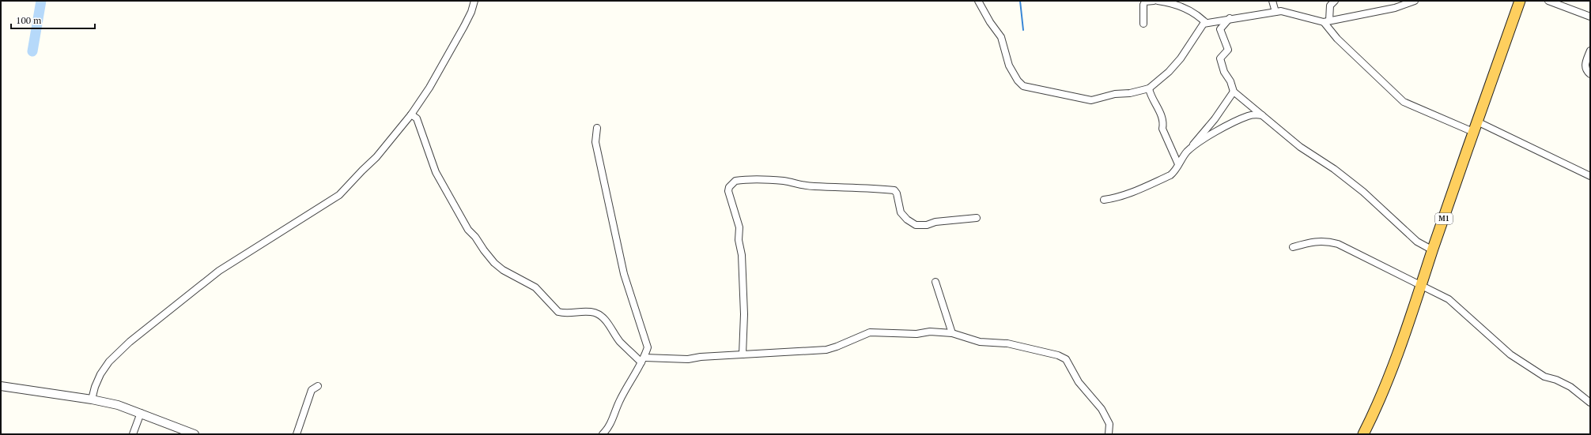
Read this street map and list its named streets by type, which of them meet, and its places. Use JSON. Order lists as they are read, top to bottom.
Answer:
{
  "streets": {
    "highway": ["M1"]
  },
  "scale_bar": "100 m"
}
